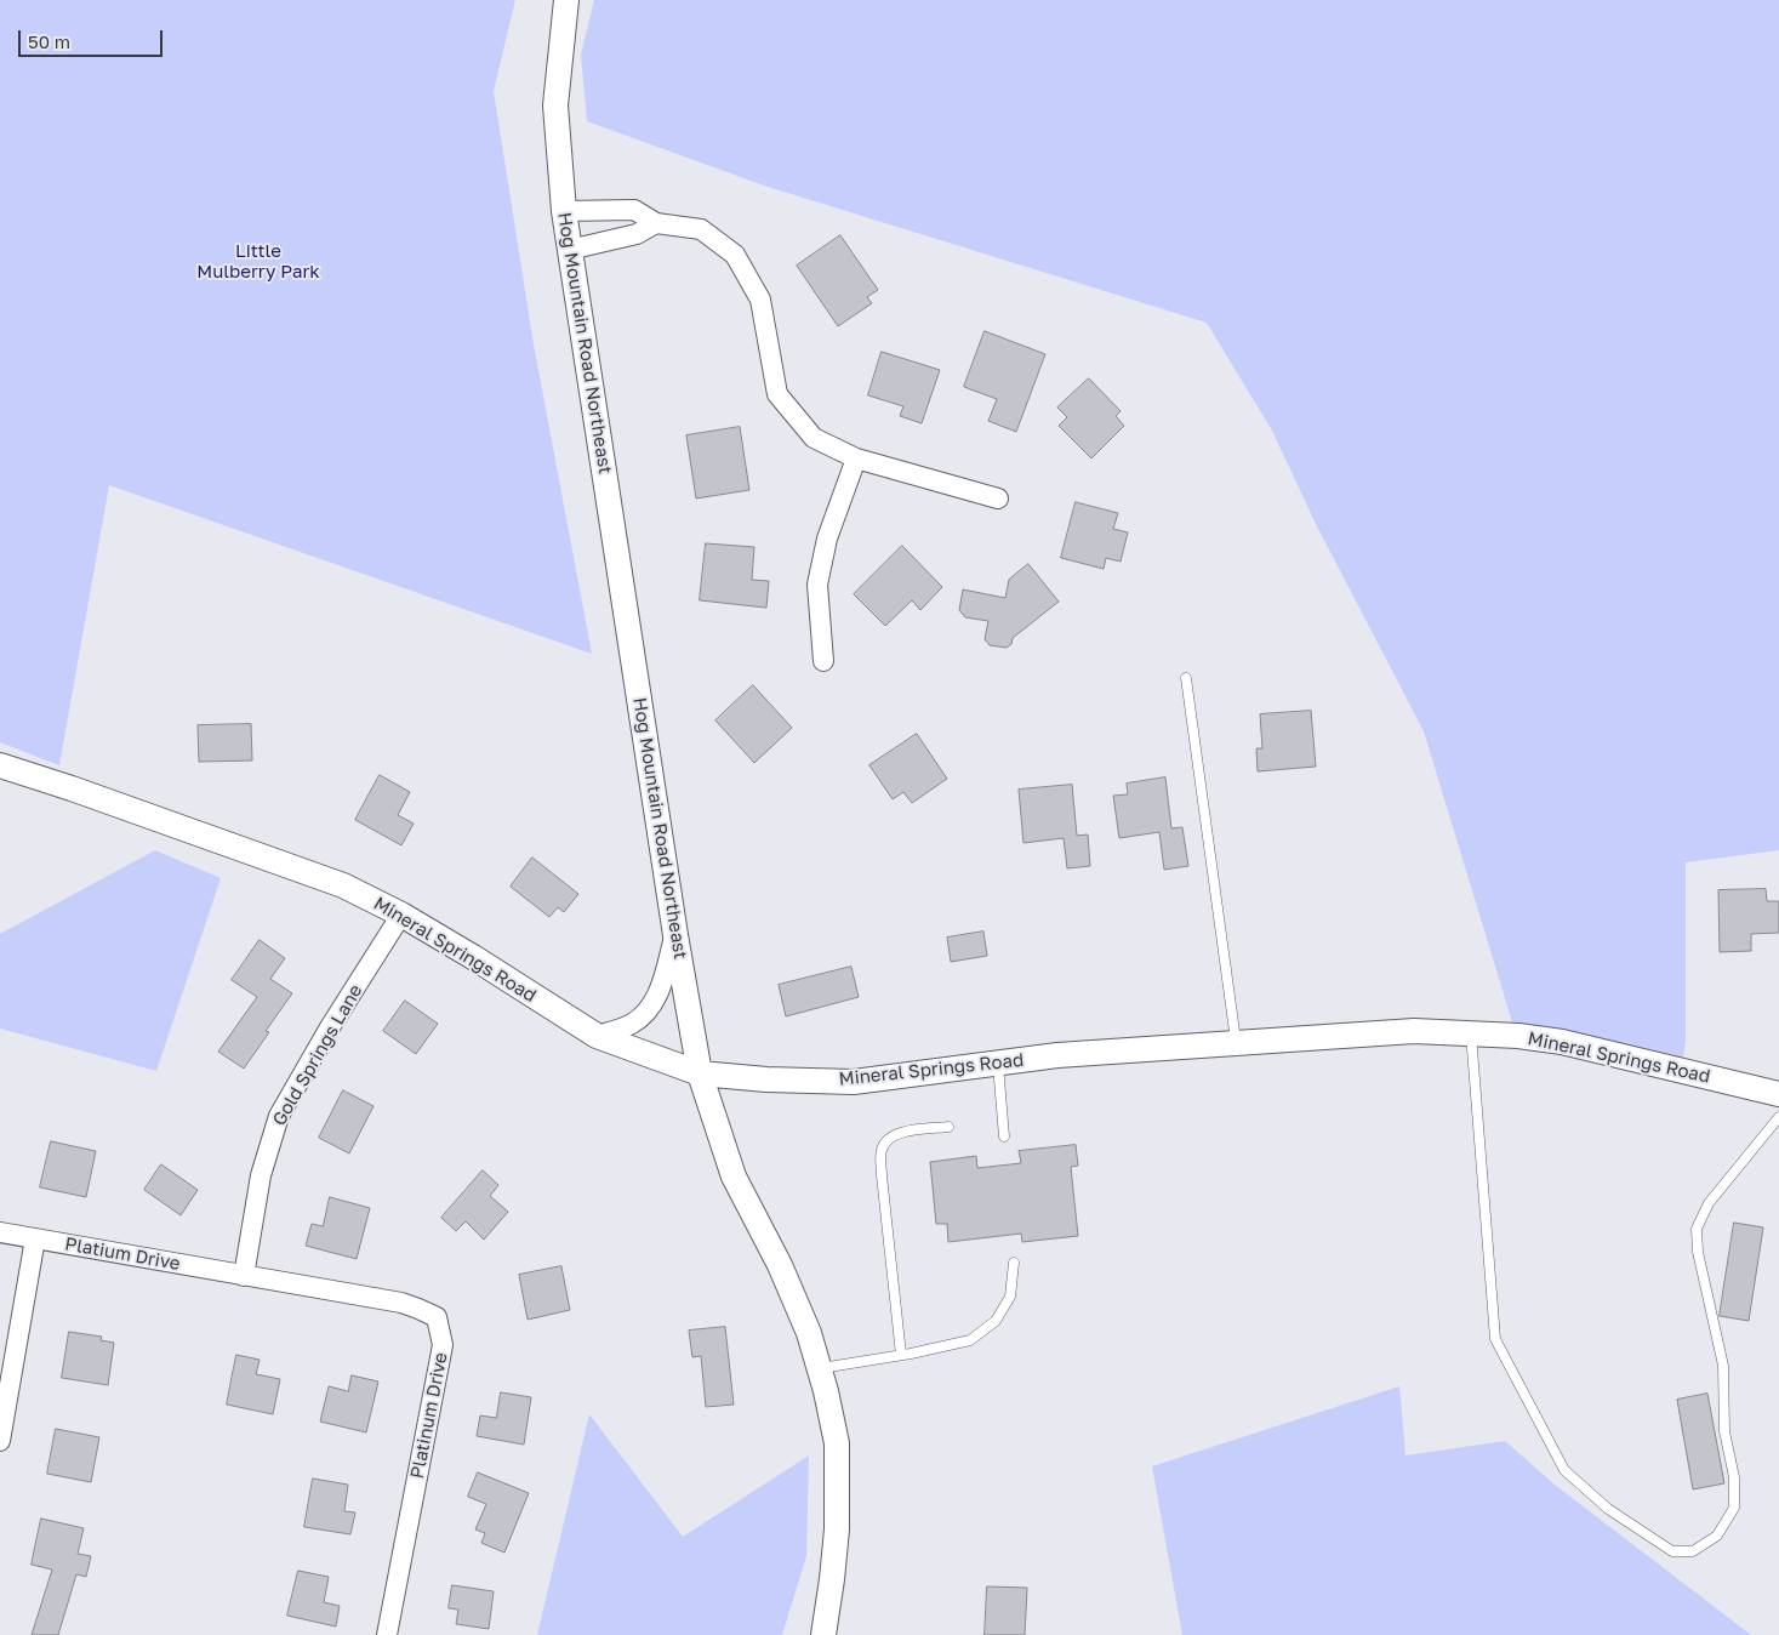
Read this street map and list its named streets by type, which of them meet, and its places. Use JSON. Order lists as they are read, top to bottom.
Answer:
{
  "streets": {
    "street": [
      "Hog Mountain Road Northeast",
      "Mineral Springs Road",
      "Gold Springs Lane",
      "Platium Drive",
      "Platinum Drive"
    ]
  },
  "crossings": [
    ["Hog Mountain Road Northeast", "Mineral Springs Road"],
    ["Mineral Springs Road", "Gold Springs Lane"],
    ["Gold Springs Lane", "Platium Drive"],
    ["Gold Springs Lane", "Platinum Drive"],
    ["Platium Drive", "Platinum Drive"]
  ],
  "parks": ["Little Mulberry Park"],
  "scale_bar": "50 m"
}
